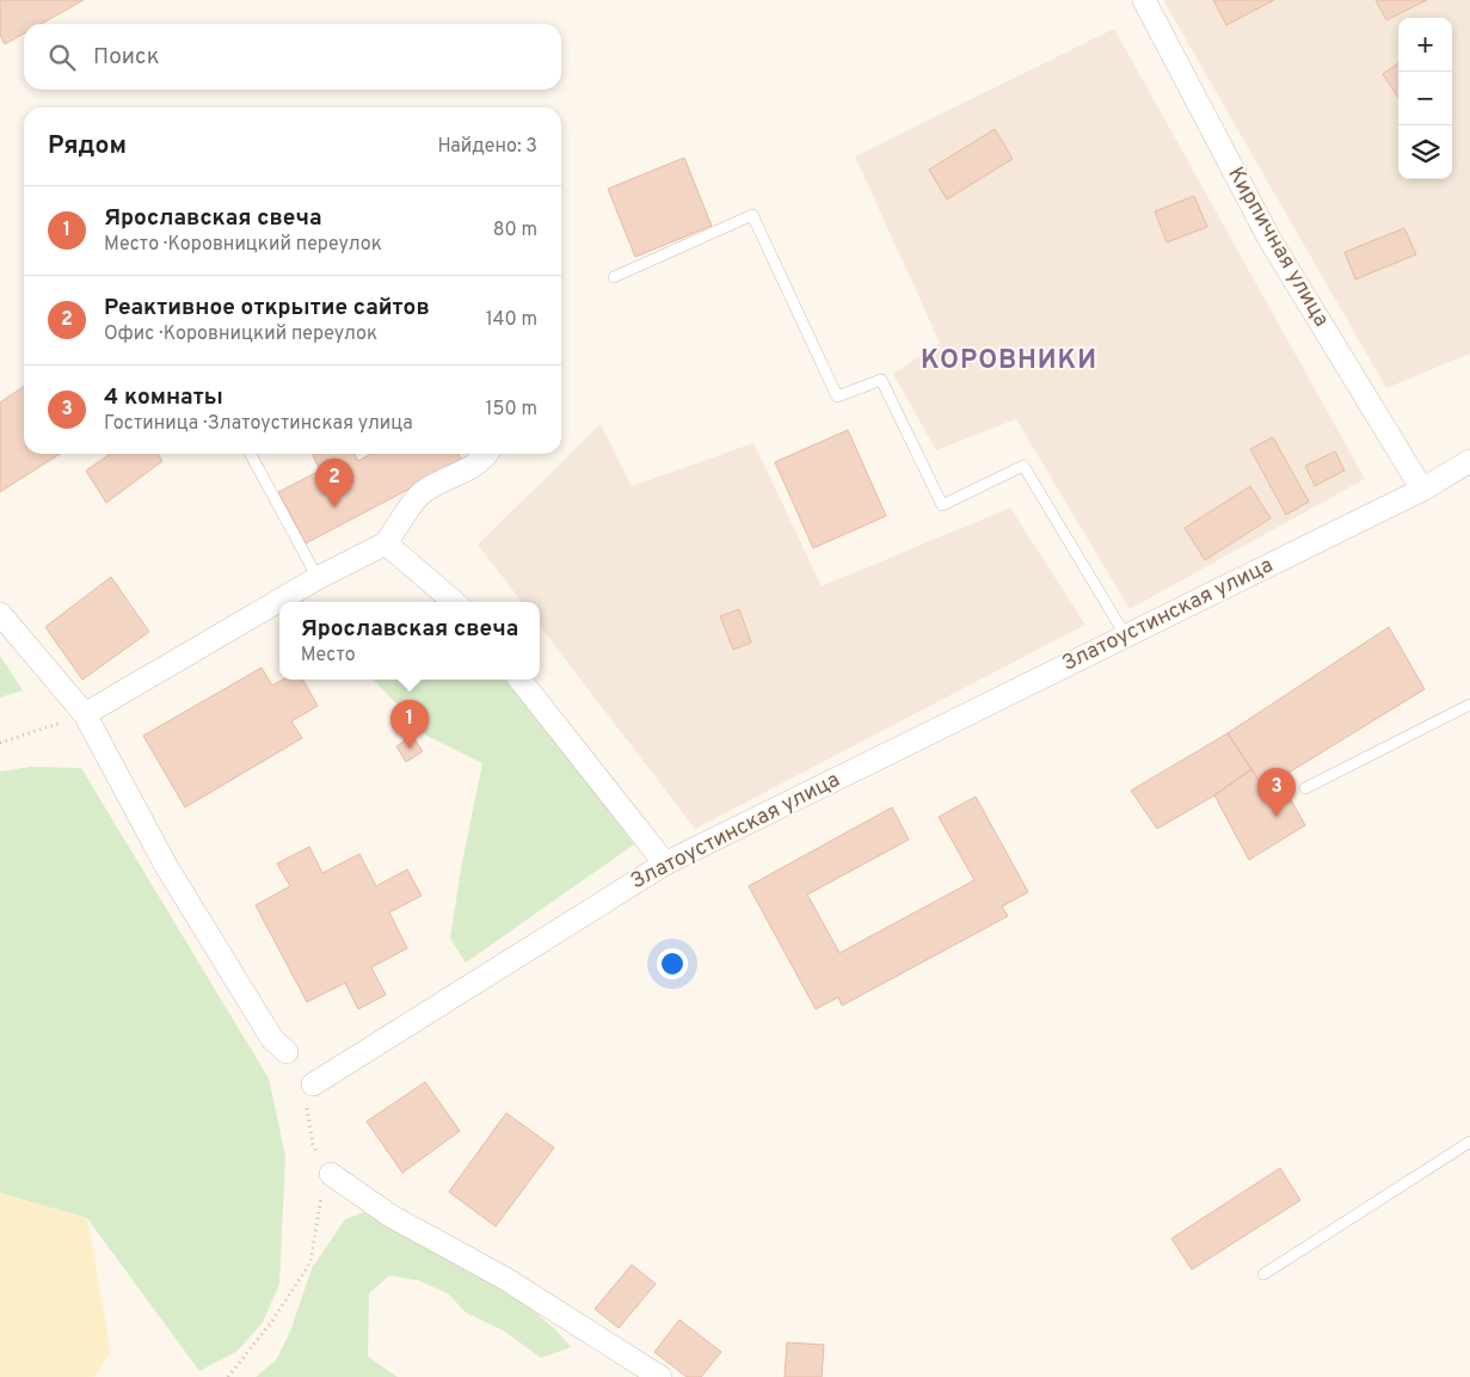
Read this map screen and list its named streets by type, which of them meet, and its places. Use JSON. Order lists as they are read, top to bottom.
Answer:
{
  "streets": {
    "street": ["Кирпичная улица", "Златоустинская улица"]
  },
  "crossings": [
    ["Кирпичная улица", "Златоустинская улица"]
  ],
  "districts": ["КОРОВНИКИ"],
  "page": {
    "map_buttons": ["+", "−"],
    "search": "Поиск",
    "heading": ["Рядом", "Найдено: 3"],
    "list": [
      {
        "mark": "1",
        "name": "Ярославская свеча",
        "note": "Место · Коровницкий переулок",
        "value": "80 m"
      },
      {
        "mark": "2",
        "name": "Реактивное открытие сайтов",
        "note": "Офис · Коровницкий переулок",
        "value": "140 m"
      },
      {
        "mark": "3",
        "name": "4 комнаты",
        "note": "Гостиница · Златоустинская улица",
        "value": "150 m"
      }
    ],
    "pins": ["2", "1", "3"],
    "popup": ["Ярославская свеча", "Место"]
  }
}
